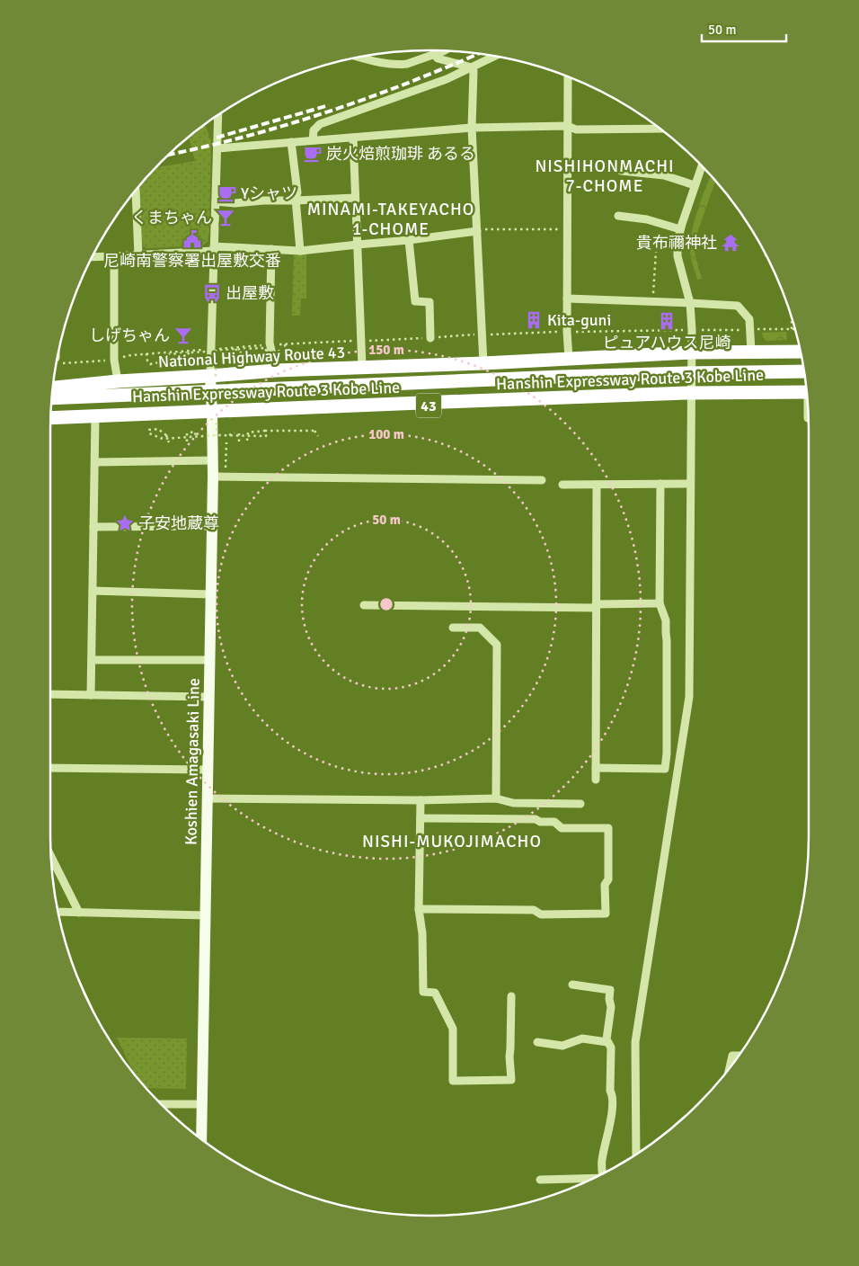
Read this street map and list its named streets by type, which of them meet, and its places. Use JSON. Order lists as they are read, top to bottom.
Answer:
{
  "streets": {
    "highway": ["National Highway Route 43", "Hanshin Expressway Route 3 Kobe Line", "43"],
    "main road": ["Koshien Amagasaki Line"]
  },
  "crossings": [
    ["National Highway Route 43", "Koshien Amagasaki Line"],
    ["43", "Koshien Amagasaki Line"]
  ],
  "districts": ["NISHIHONMACHI 7-CHOME", "MINAMI-TAKEYACHO 1-CHOME", "NISHI-MUKOJIMACHO"],
  "places": {
    "cafe": ["炭火焙煎珈琲 あるる", "Yシャツ"],
    "bar": ["くまちゃん", "しげちゃん"],
    "public building": ["尼崎南警察署出屋敷交番"],
    "temple": ["貴布禰神社"],
    "bus stop": ["出屋敷"],
    "building": ["Kita-guni", "ピュアハウス尼崎"],
    "place": ["子安地蔵尊"]
  },
  "scale_bar": "50 m",
  "rings": ["150 m", "100 m", "50 m"]
}
